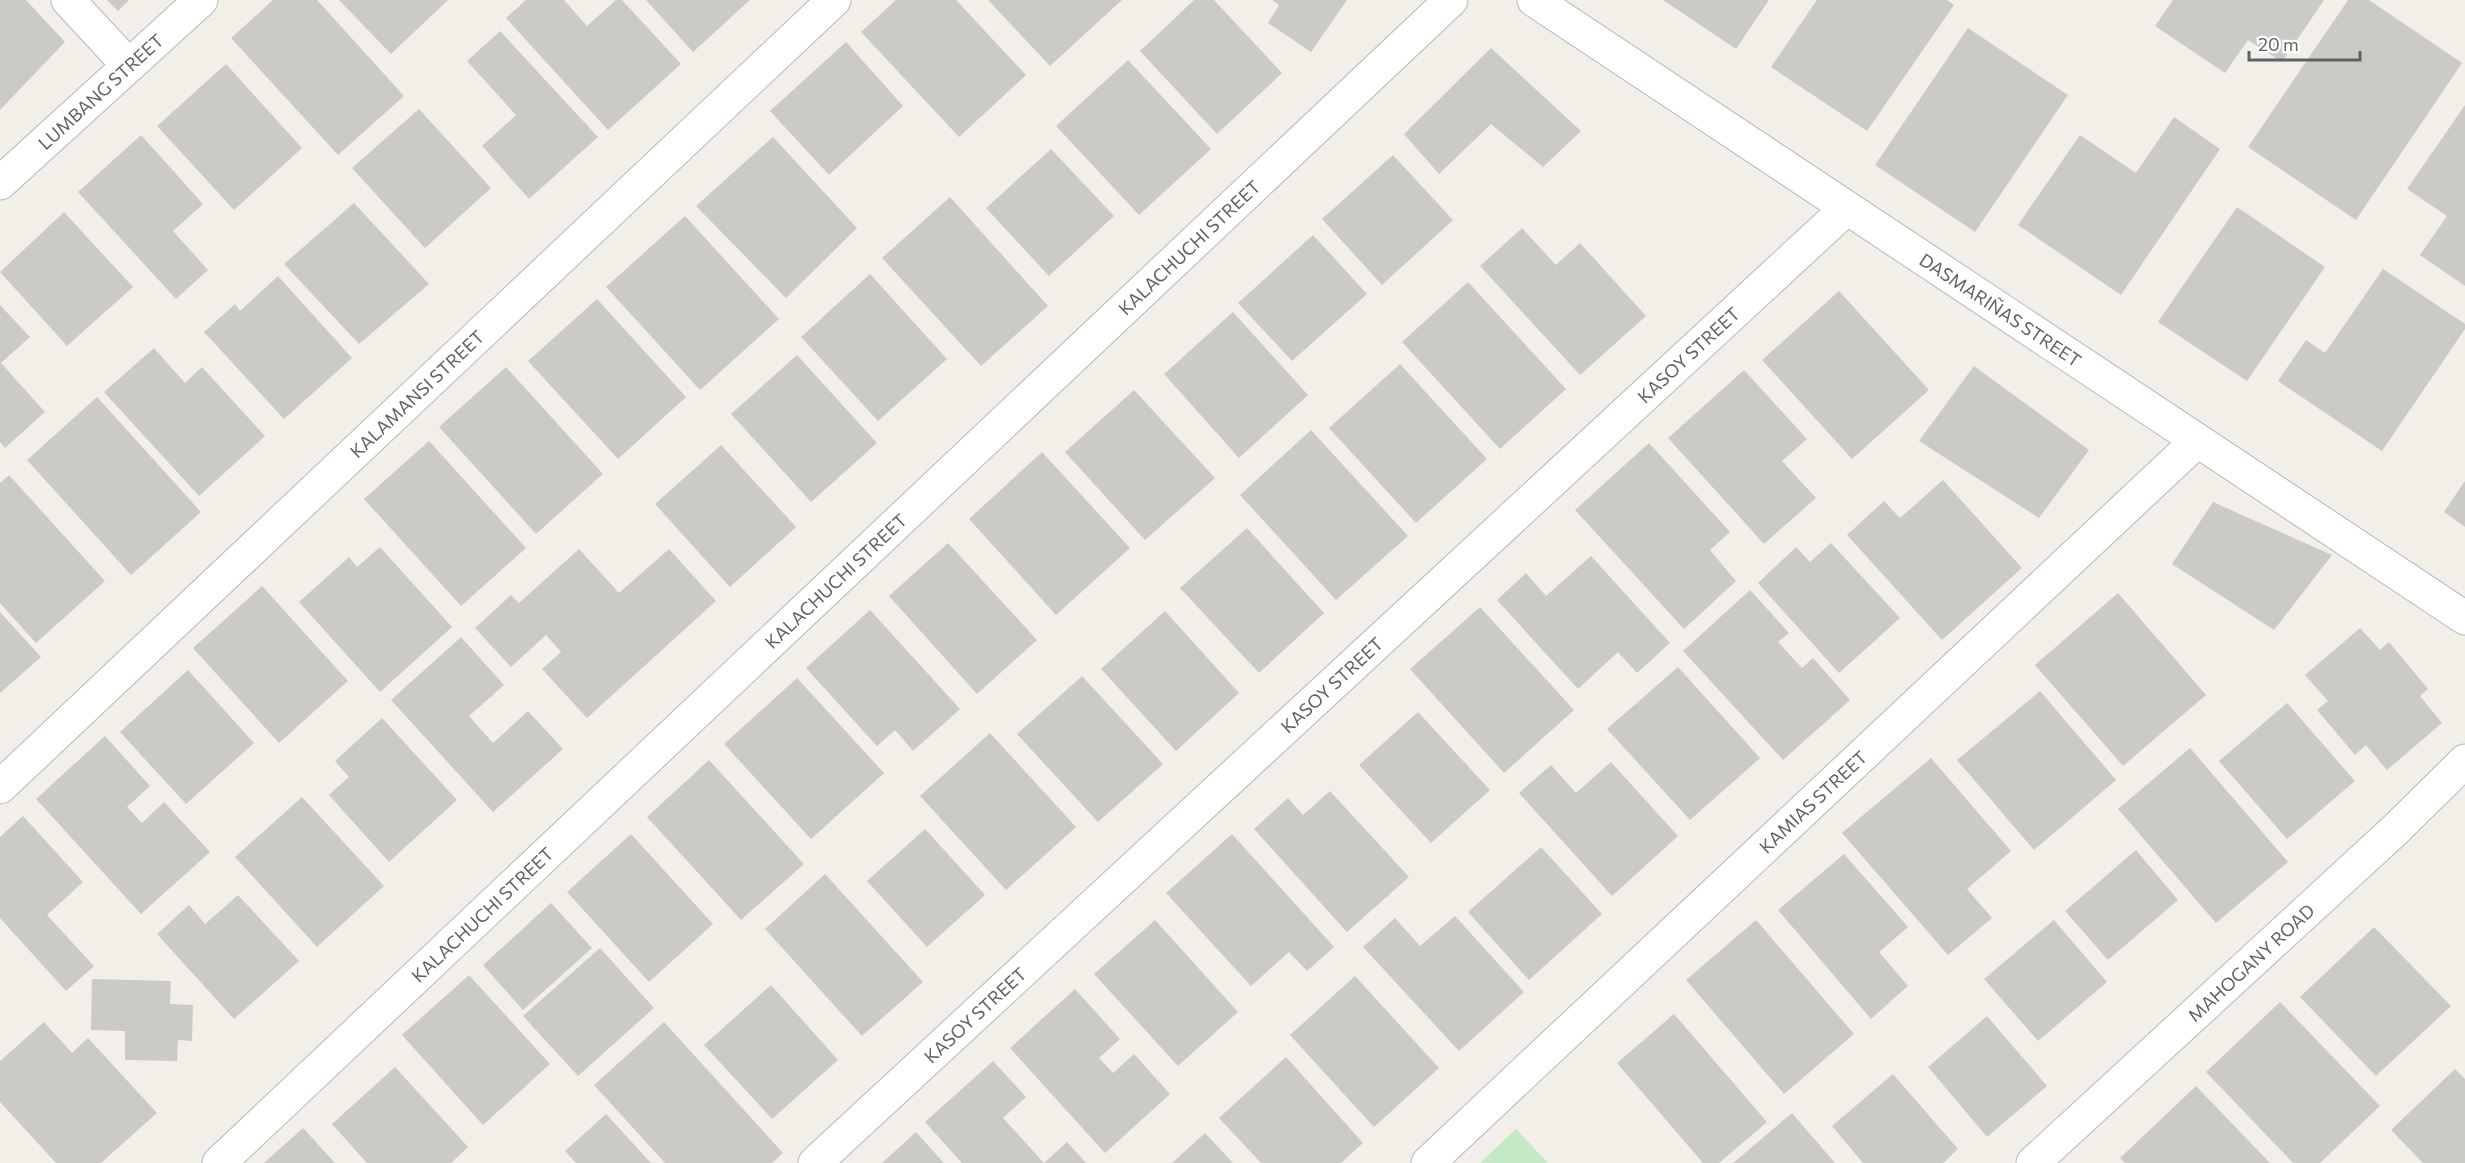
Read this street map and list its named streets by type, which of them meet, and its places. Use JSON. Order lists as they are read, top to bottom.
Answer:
{
  "streets": {
    "street": [
      "LUMBANG STREET",
      "KALACHUCHI STREET",
      "DASMARIÑAS STREET",
      "KASOY STREET",
      "KALAMANSI STREET",
      "KAMIAS STREET",
      "MAHOGANY ROAD"
    ]
  },
  "crossings": [
    ["DASMARIÑAS STREET", "KASOY STREET"],
    ["DASMARIÑAS STREET", "KAMIAS STREET"]
  ],
  "scale_bar": "20 m"
}
